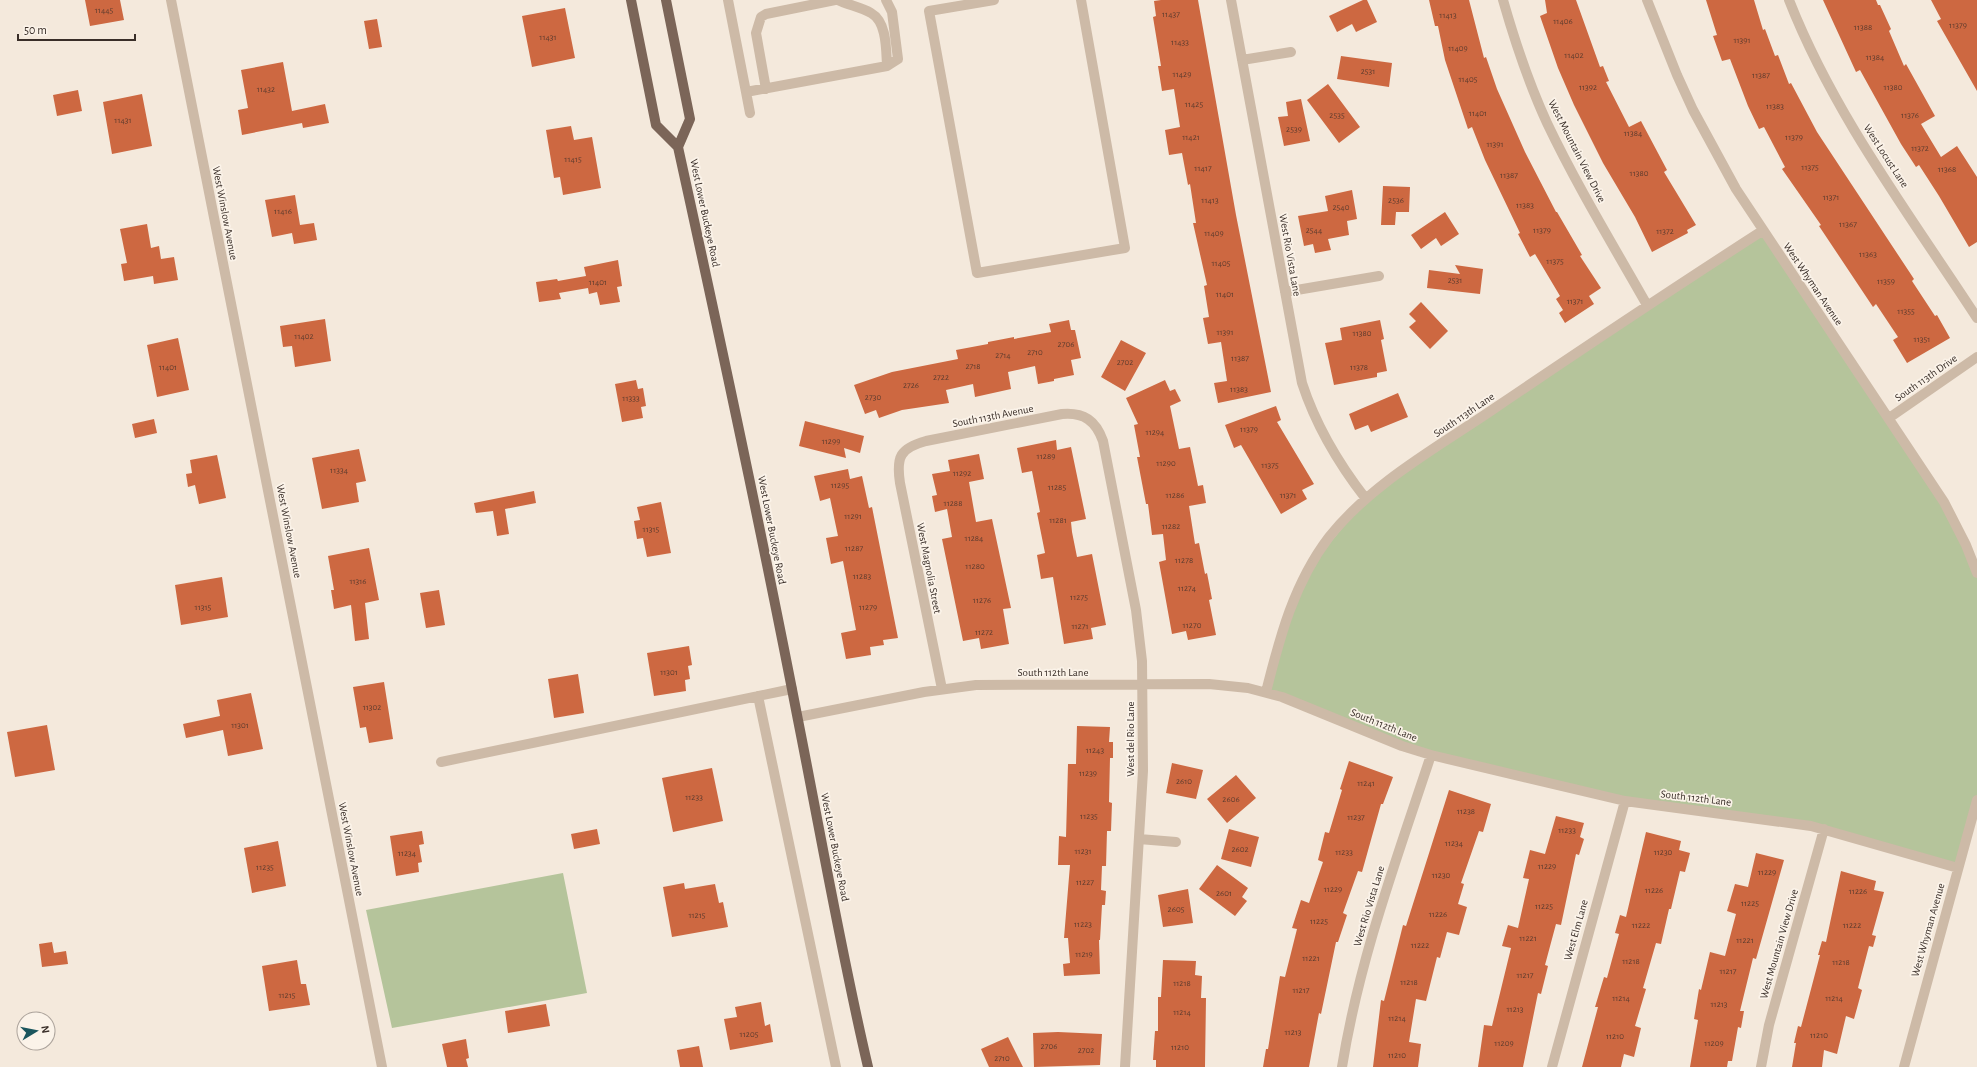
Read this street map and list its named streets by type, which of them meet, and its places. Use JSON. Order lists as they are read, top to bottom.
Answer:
{
  "streets": {
    "main road": ["West Lower Buckeye Road"],
    "street": [
      "West Mountain View Drive",
      "West Locust Lane",
      "West Winslow Avenue",
      "West Rio Vista Lane",
      "West Whyman Avenue",
      "South 113th Drive",
      "South 113th Lane",
      "South 113th Avenue",
      "West Magnolia Street",
      "South 112th Lane",
      "West del Rio Lane",
      "West Elm Lane"
    ]
  },
  "crossings": [
    ["West Mountain View Drive", "South 113th Lane"],
    ["West Mountain View Drive", "South 112th Lane"],
    ["West Lower Buckeye Road", "South 112th Lane"],
    ["West Rio Vista Lane", "South 113th Lane"],
    ["West Rio Vista Lane", "South 112th Lane"],
    ["West Whyman Avenue", "South 113th Drive"],
    ["West Whyman Avenue", "South 113th Lane"],
    ["West Whyman Avenue", "South 112th Lane"],
    ["South 113th Lane", "South 112th Lane"],
    ["South 113th Avenue", "West Magnolia Street"],
    ["South 113th Avenue", "West del Rio Lane"],
    ["West Magnolia Street", "South 112th Lane"],
    ["South 112th Lane", "West del Rio Lane"],
    ["South 112th Lane", "West Elm Lane"]
  ],
  "house_numbers": [
    "11445",
    "11437",
    "11413",
    "11406",
    "11379",
    "11388",
    "11431",
    "11391",
    "11433",
    "11409",
    "11402",
    "11384",
    "2531",
    "11429",
    "11387",
    "11405",
    "11392",
    "11380",
    "11432",
    "11425",
    "11383",
    "11401",
    "2535",
    "11376",
    "11431",
    "2539",
    "11384",
    "11421",
    "11379",
    "11391",
    "11372",
    "11415",
    "11375",
    "11417",
    "11368",
    "11380",
    "11387",
    "11371",
    "11413",
    "2536",
    "11383",
    "2540",
    "11416",
    "11367",
    "2544",
    "11379",
    "11372",
    "11409",
    "11363",
    "11375",
    "11405",
    "2531",
    "11359",
    "11401",
    "11401",
    "11371",
    "11355",
    "11391",
    "11380",
    "11402",
    "11351",
    "2706",
    "2710",
    "2714",
    "11387",
    "2702",
    "2718",
    "11401",
    "11378",
    "2722",
    "2726",
    "11383",
    "2730",
    "11333",
    "11379",
    "11294",
    "11299",
    "11289",
    "11290",
    "11375",
    "11334",
    "11292",
    "11295",
    "11285",
    "11286",
    "11371",
    "11288",
    "11291",
    "11281",
    "11282",
    "11315",
    "11284",
    "11287",
    "11278",
    "11280",
    "11283",
    "11316",
    "11274",
    "11275",
    "11276",
    "11315",
    "11279",
    "11270",
    "11271",
    "11272",
    "11301",
    "11302",
    "11301",
    "11243",
    "11239",
    "2610",
    "11241",
    "11233",
    "2606",
    "11238",
    "11235",
    "11237",
    "11233",
    "11234",
    "2602",
    "11231",
    "11233",
    "11230",
    "11234",
    "11229",
    "11235",
    "11229",
    "11230",
    "11227",
    "11229",
    "11226",
    "11226",
    "2601",
    "11225",
    "11225",
    "2605",
    "11226",
    "11215",
    "11225",
    "11223",
    "11222",
    "11222",
    "11221",
    "11221",
    "11222",
    "11219",
    "11221",
    "11218",
    "11218",
    "11217",
    "11217",
    "11218",
    "11218",
    "11217",
    "11215",
    "11214",
    "11214",
    "11213",
    "11213",
    "11214",
    "11214",
    "11213",
    "11205",
    "11210",
    "11210",
    "11209",
    "11209",
    "2706",
    "11210",
    "2702",
    "11210",
    "2710"
  ],
  "scale_bar": "50 m",
  "north": "right"
}
